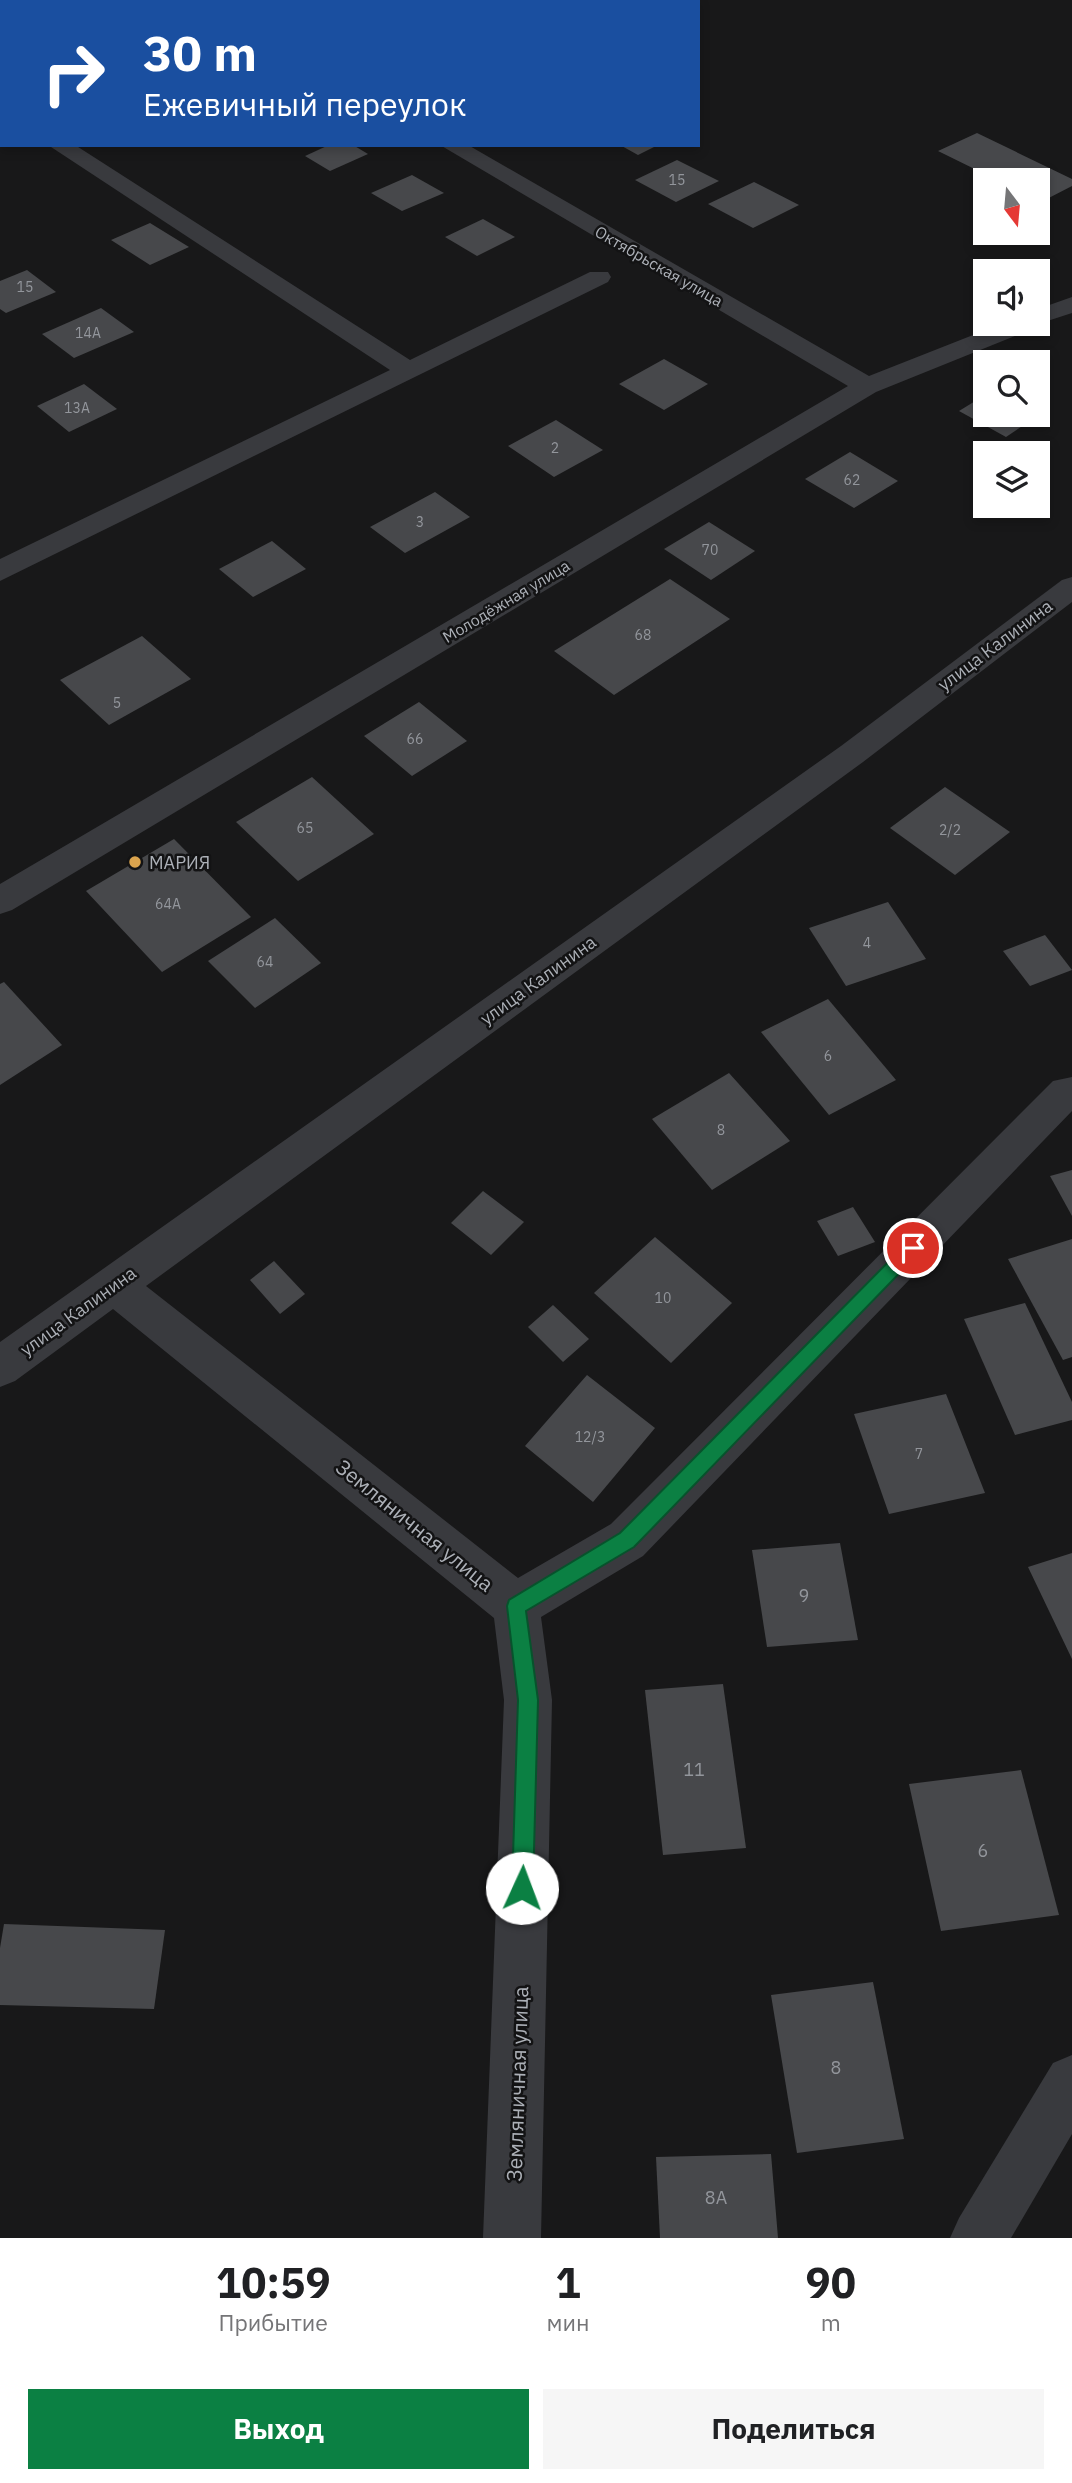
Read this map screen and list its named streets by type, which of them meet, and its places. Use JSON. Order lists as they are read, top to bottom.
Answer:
{
  "streets": {
    "street": [
      "Октябрьская улица",
      "Молодёжная улица",
      "улица Калинина",
      "Земляничная улица"
    ]
  },
  "crossings": [
    ["Октябрьская улица", "Молодёжная улица"],
    ["улица Калинина", "Земляничная улица"]
  ],
  "places": ["МАРИЯ"],
  "house_numbers": [
    "15",
    "15",
    "14А",
    "13А",
    "2",
    "62",
    "3",
    "70",
    "68",
    "5",
    "66",
    "65",
    "2/2",
    "64А",
    "4",
    "64",
    "6",
    "8",
    "10",
    "12/3",
    "7",
    "9",
    "11",
    "6",
    "8",
    "8А"
  ],
  "north": "bottom",
  "page": {
    "turn": ["30 m", "Ежевичный переулок"],
    "eta": [
      "10:59",
      "Прибытие",
      "1",
      "мин",
      "90",
      "m"
    ],
    "buttons": ["Выход", "Поделиться"]
  }
}
